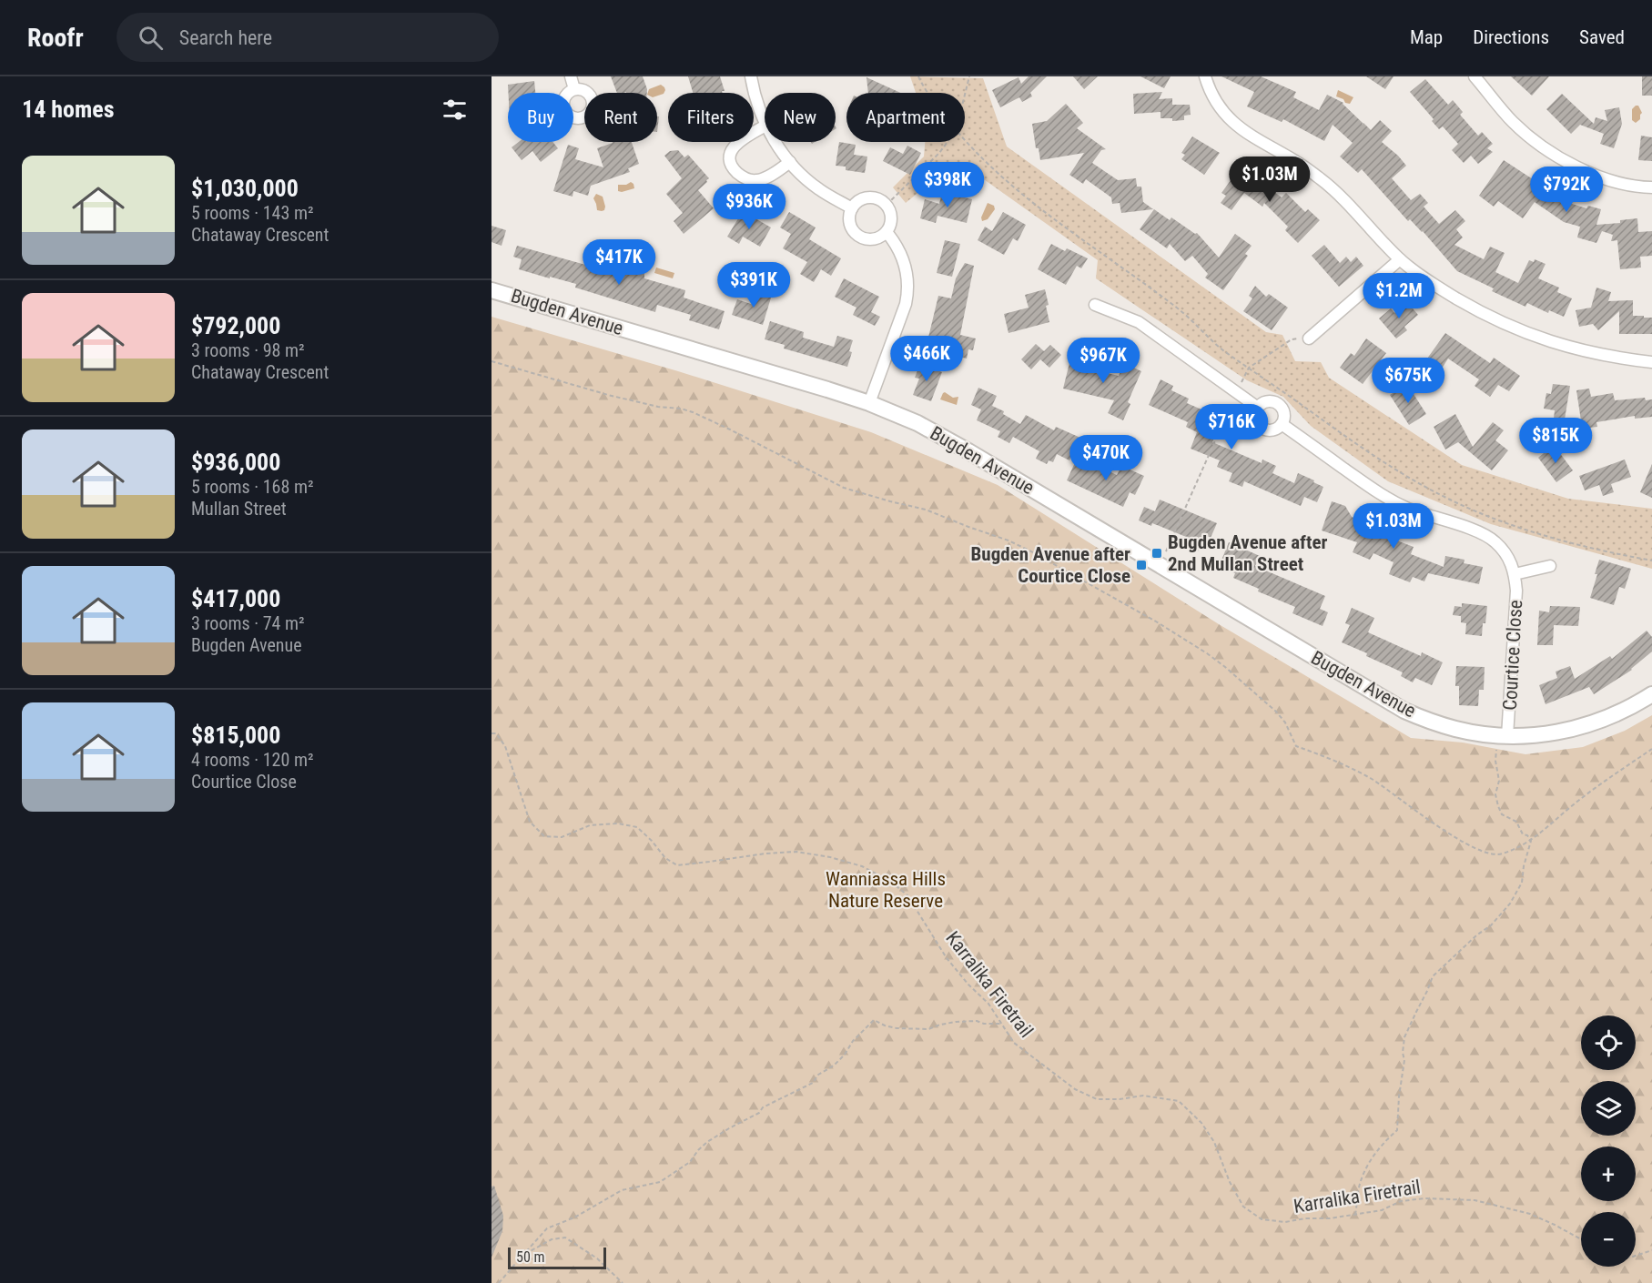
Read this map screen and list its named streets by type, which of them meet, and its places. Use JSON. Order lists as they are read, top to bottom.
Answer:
{
  "streets": {
    "street": ["Bugden Avenue", "Courtice Close"],
    "path": ["Karralika Firetrail"]
  },
  "crossings": [
    ["Bugden Avenue", "Courtice Close"]
  ],
  "parks": ["Wanniassa Hills Nature Reserve"],
  "places": {
    "transit": ["Bugden Avenue after 2nd Mullan Street", "Bugden Avenue after Courtice Close"]
  },
  "scale_bar": "50 m",
  "page": {
    "header": "Roofr",
    "search": "Search here",
    "nav": ["Map", "Directions", "Saved"],
    "heading": "14 homes",
    "chip": [
      "Buy",
      "Rent",
      "Filters",
      "New",
      "Apartment"
    ],
    "list": [
      {
        "name": "$1,030,000",
        "note": "5 rooms · 143 m² · Chataway Crescent"
      },
      {
        "name": "$792,000",
        "note": "3 rooms · 98 m² · Chataway Crescent"
      },
      {
        "name": "$936,000",
        "note": "5 rooms · 168 m² · Mullan Street"
      },
      {
        "name": "$417,000",
        "note": "3 rooms · 74 m² · Bugden Avenue"
      },
      {
        "name": "$815,000",
        "note": "4 rooms · 120 m² · Courtice Close"
      }
    ],
    "price": [
      "$1.03M",
      "$398K",
      "$792K",
      "$936K",
      "$417K",
      "$391K",
      "$1.2M",
      "$466K",
      "$967K",
      "$675K",
      "$716K",
      "$815K",
      "$470K",
      "$1.03M"
    ],
    "map_buttons": ["+", "−"],
    "scale": "50 m"
  }
}
